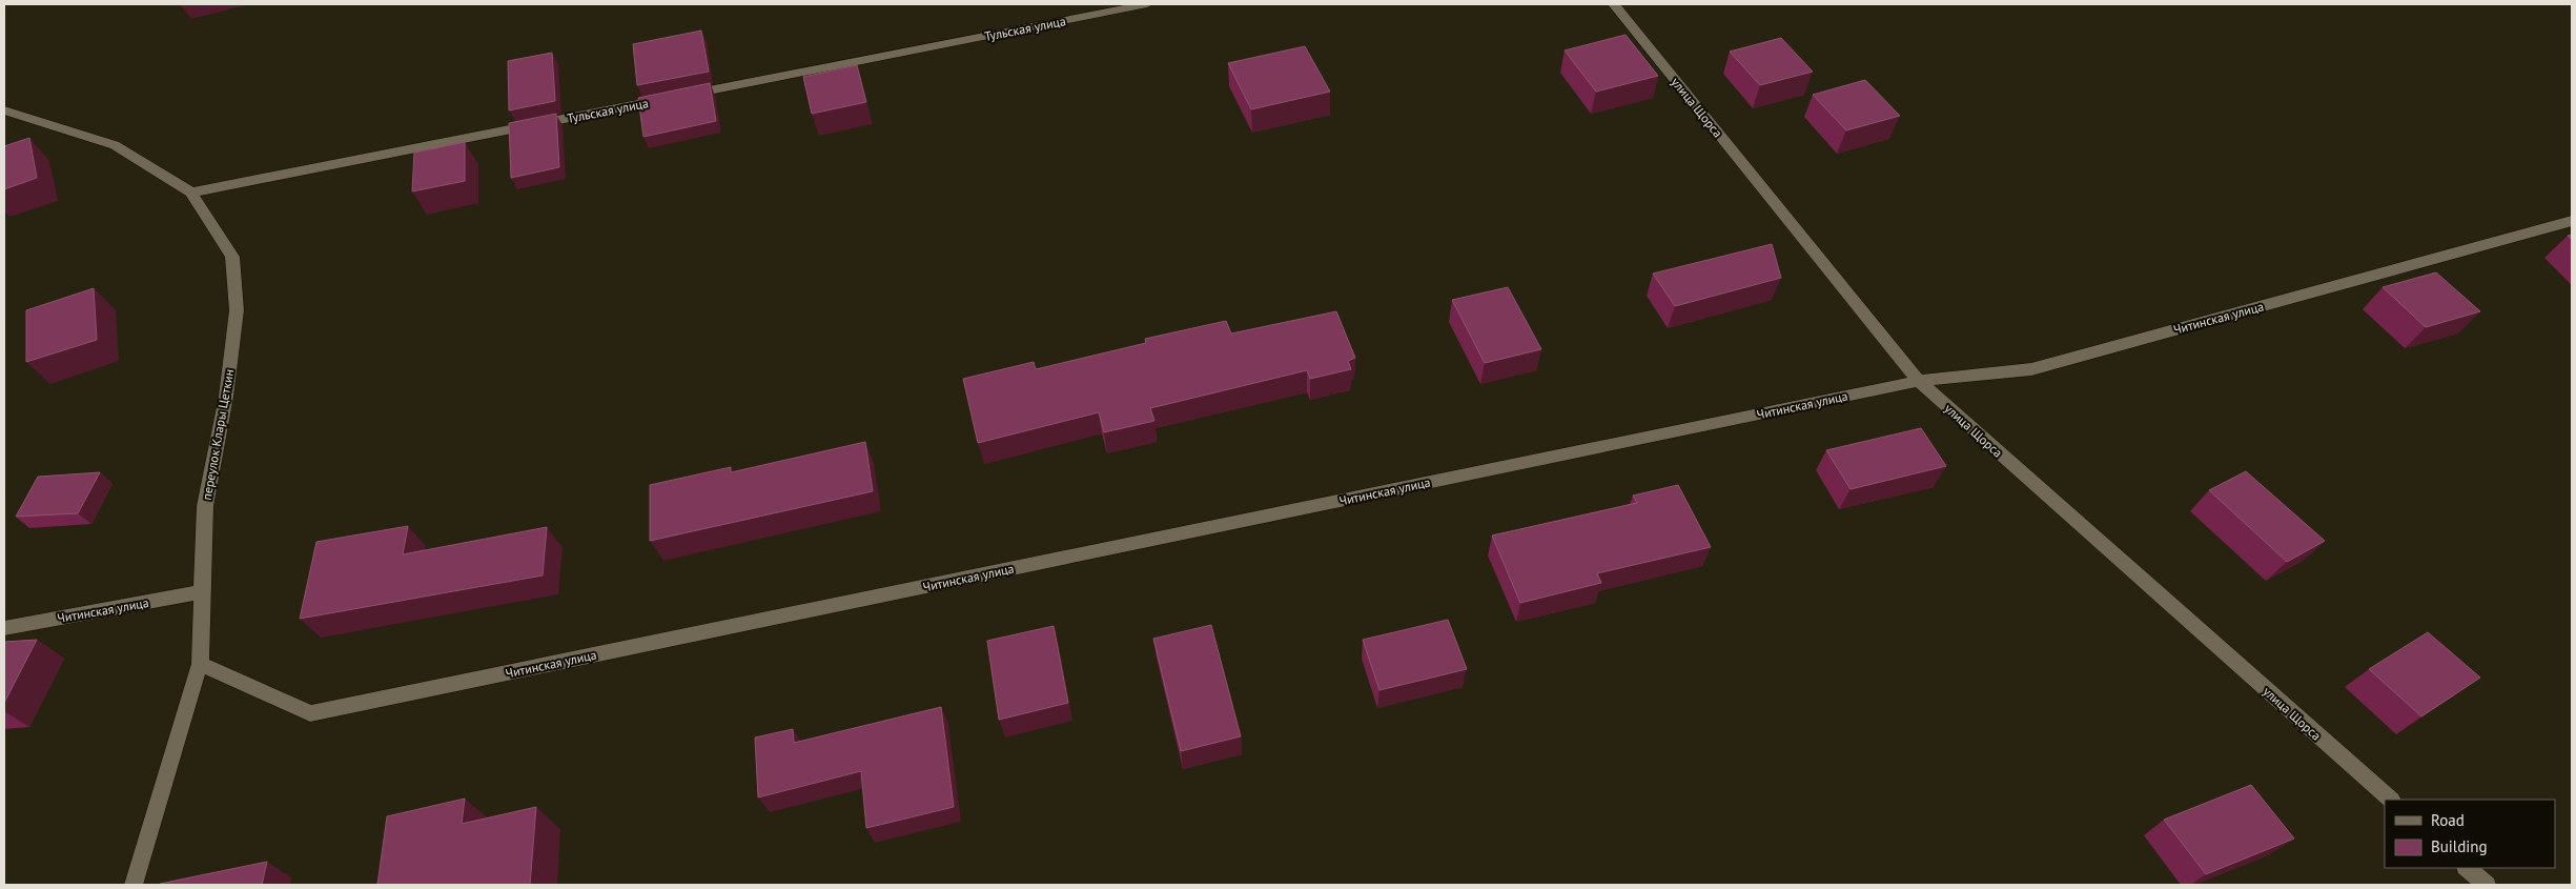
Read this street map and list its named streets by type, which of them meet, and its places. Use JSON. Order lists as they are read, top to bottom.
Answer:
{
  "streets": {
    "street": [
      "Тульская улица",
      "улица Щорса",
      "Читинская улица",
      "переулок Клары Цеткин"
    ]
  },
  "crossings": [
    ["Тульская улица", "переулок Клары Цеткин"],
    ["улица Щорса", "Читинская улица"],
    ["Читинская улица", "переулок Клары Цеткин"]
  ],
  "legend": ["Road", "Building"]
}
